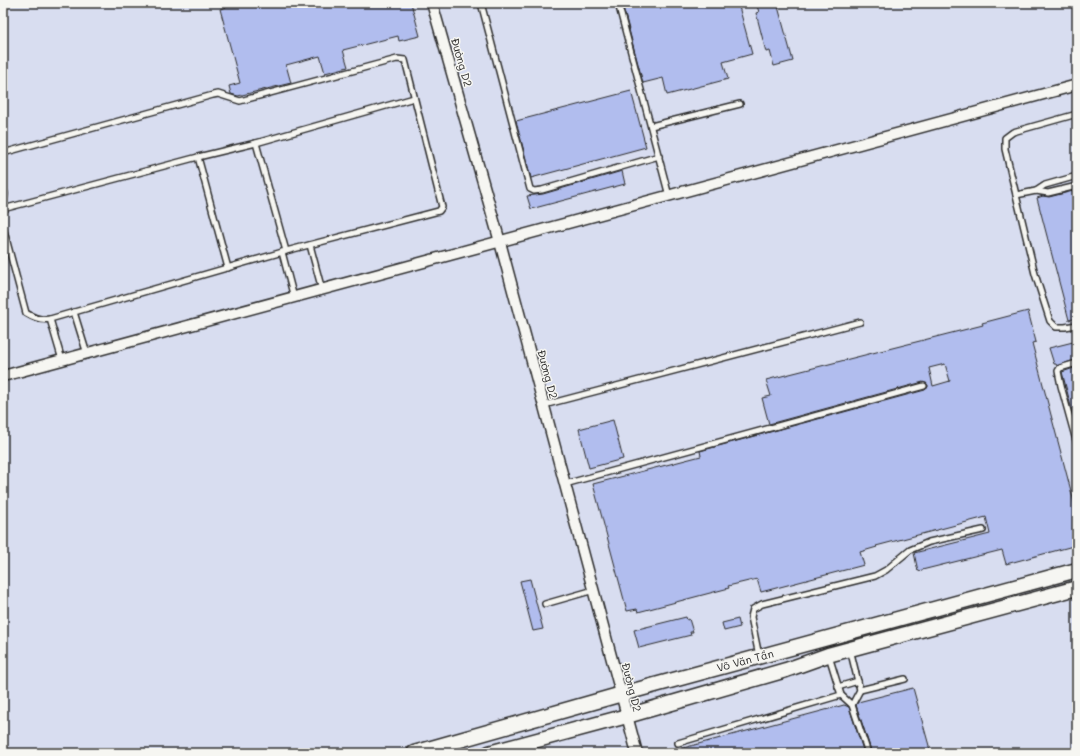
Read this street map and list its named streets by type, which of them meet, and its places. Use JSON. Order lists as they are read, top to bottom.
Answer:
{
  "streets": {
    "street": ["Đường D2", "Võ Văn Tần"]
  },
  "crossings": [
    ["Đường D2", "Võ Văn Tần"]
  ]
}
